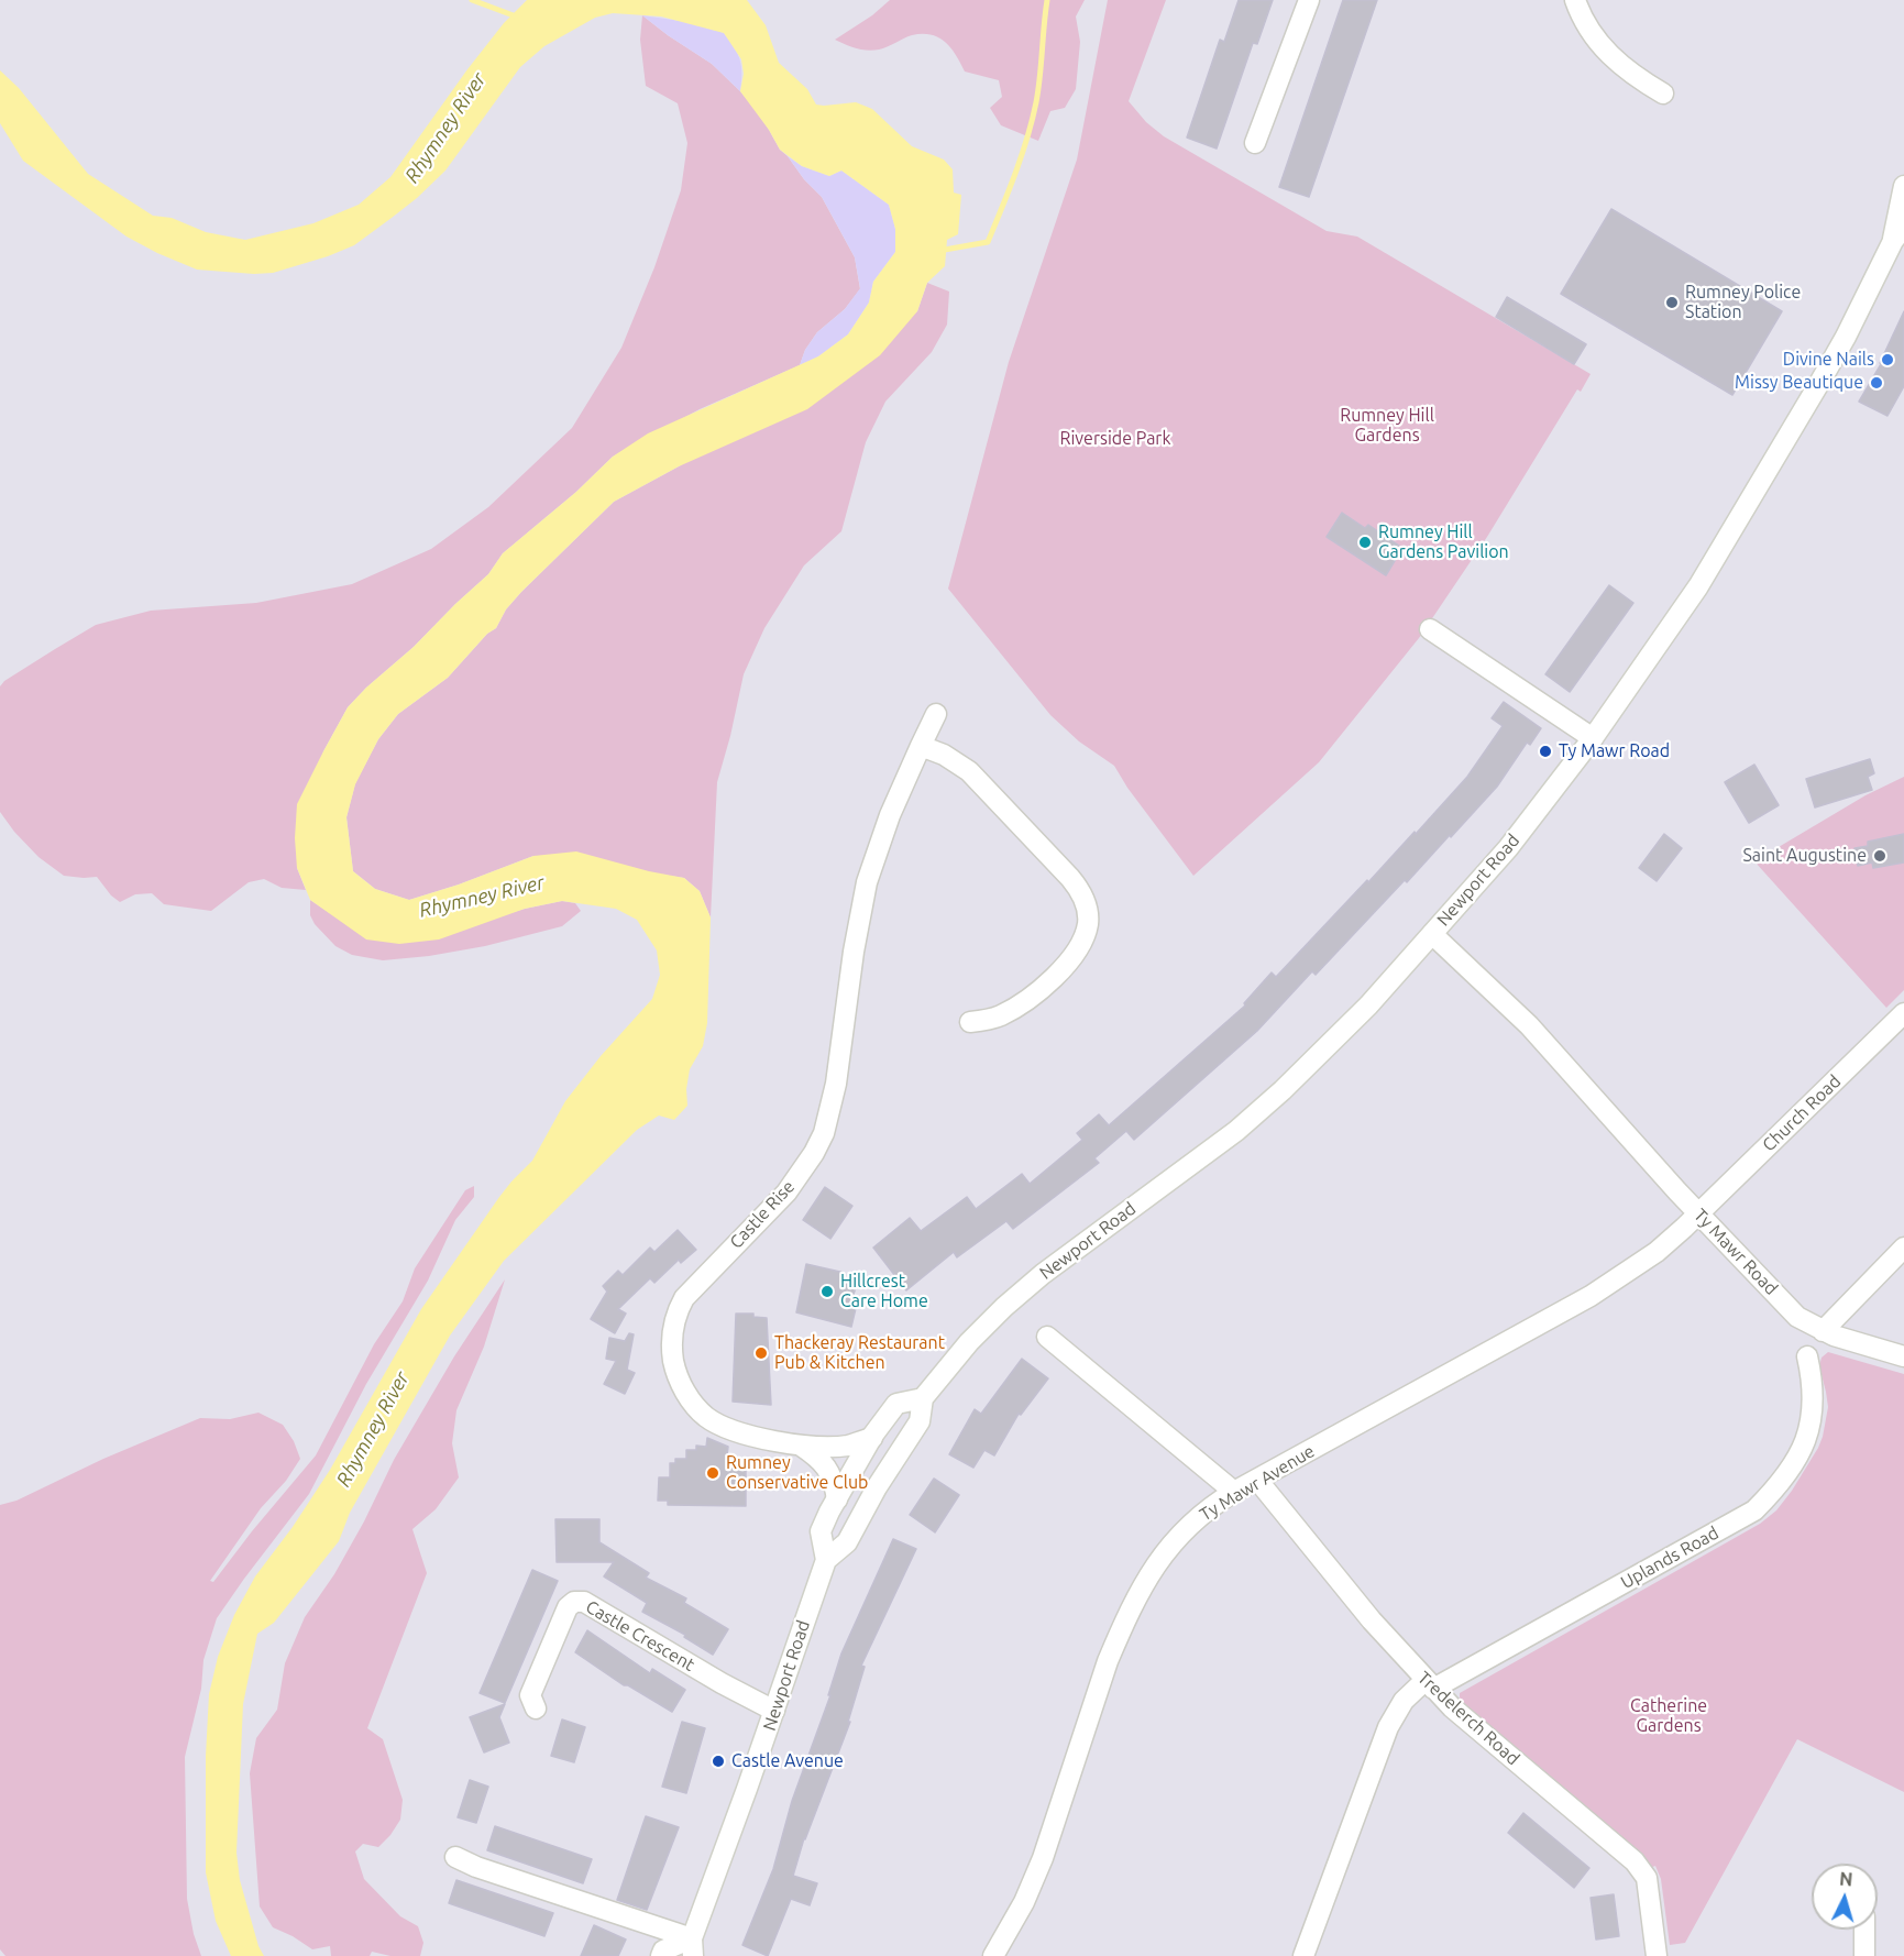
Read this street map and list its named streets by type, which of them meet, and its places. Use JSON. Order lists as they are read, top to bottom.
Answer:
{
  "streets": {
    "street": [
      "Newport Road",
      "Church Road",
      "Castle Rise",
      "Ty Mawr Road",
      "Ty Mawr Avenue",
      "Uplands Road",
      "Castle Crescent",
      "Tredelerch Road"
    ]
  },
  "crossings": [
    ["Newport Road", "Castle Rise"],
    ["Newport Road", "Ty Mawr Road"],
    ["Newport Road", "Castle Crescent"],
    ["Church Road", "Ty Mawr Road"],
    ["Church Road", "Ty Mawr Avenue"],
    ["Ty Mawr Road", "Ty Mawr Avenue"],
    ["Ty Mawr Avenue", "Tredelerch Road"],
    ["Uplands Road", "Tredelerch Road"]
  ],
  "water": ["Rhymney River"],
  "parks": ["Rumney Hill Gardens", "Riverside Park", "Catherine Gardens"],
  "places": [
    "Rumney Police Station",
    "Divine Nails",
    "Missy Beautique",
    "Rumney Hill Gardens Pavilion",
    "Ty Mawr Road",
    "Saint Augustine",
    "Hillcrest Care Home",
    "Thackeray Restaurant Pub & Kitchen",
    "Rumney Conservative Club",
    "Castle Avenue"
  ],
  "north": "top"
}
